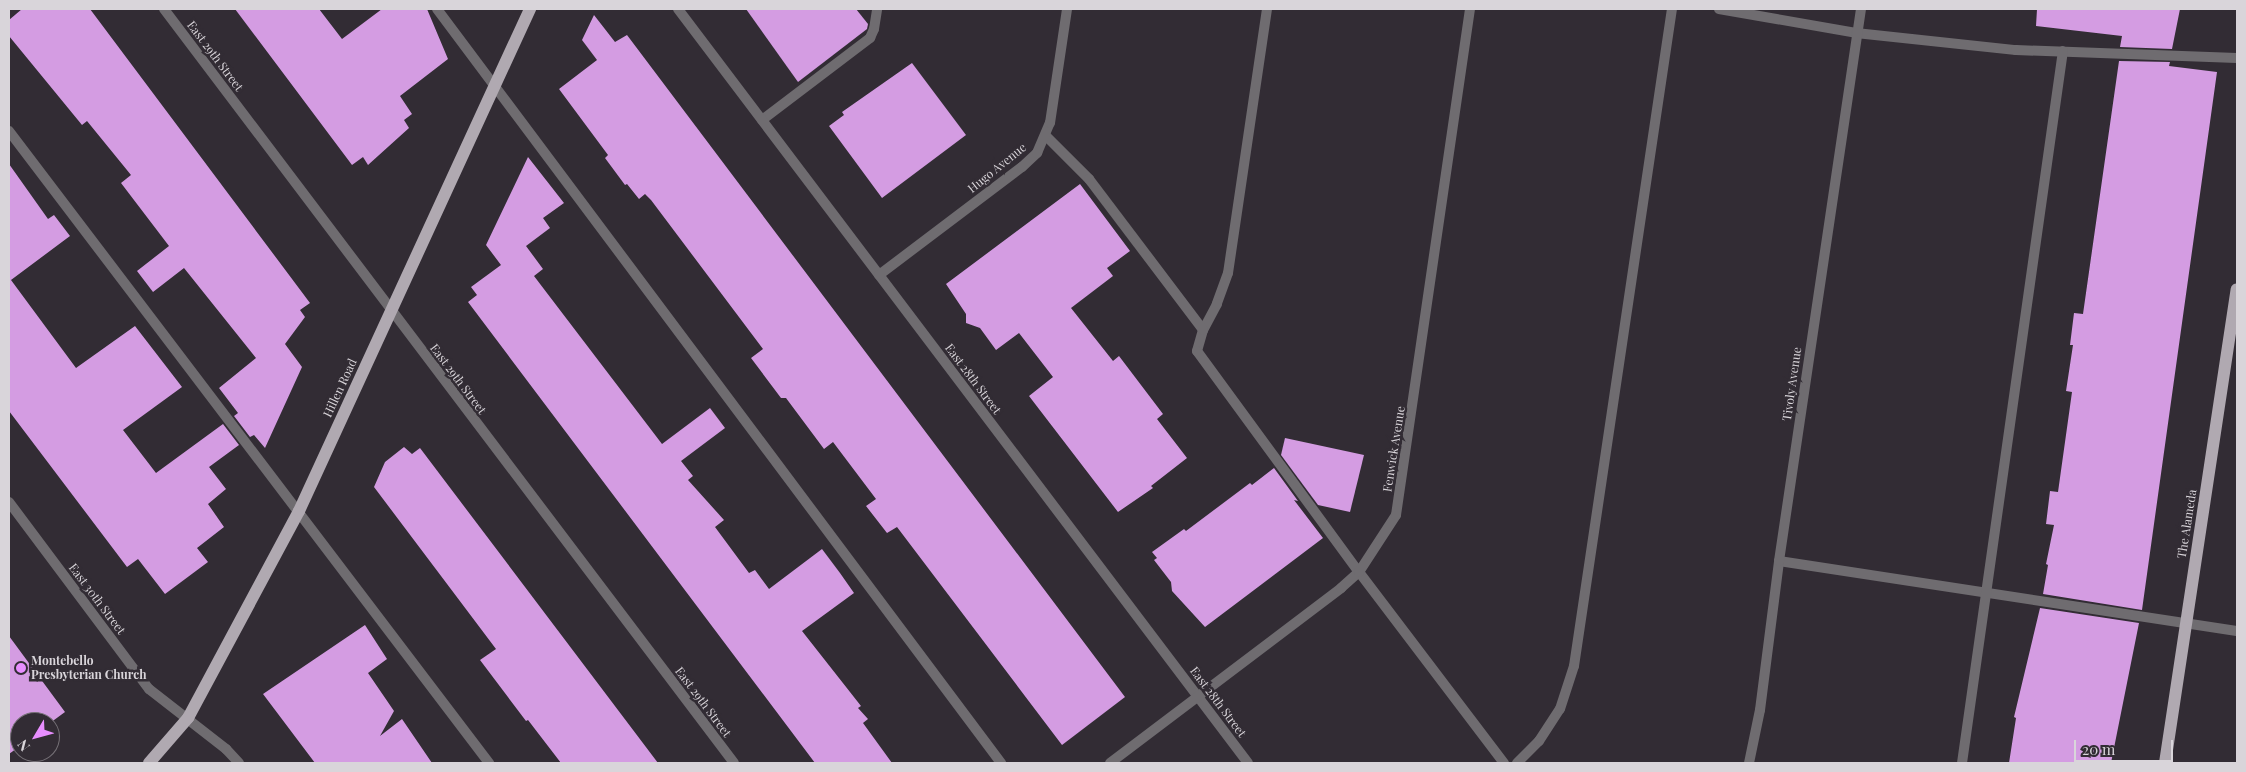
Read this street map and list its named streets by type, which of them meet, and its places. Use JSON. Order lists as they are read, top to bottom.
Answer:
{
  "streets": {
    "main road": ["Hillen Road", "The Alameda"],
    "street": [
      "East 29th Street",
      "Hugo Avenue",
      "East 28th Street",
      "Tivoly Avenue",
      "Fenwick Avenue",
      "East 30th Street"
    ]
  },
  "crossings": [
    ["East 29th Street", "Hillen Road"],
    ["Hugo Avenue", "East 28th Street"],
    ["East 28th Street", "Fenwick Avenue"],
    ["Hillen Road", "East 30th Street"]
  ],
  "places": ["Montebello Presbyterian Church"],
  "scale_bar": "20 m",
  "north": "bottom left"
}
